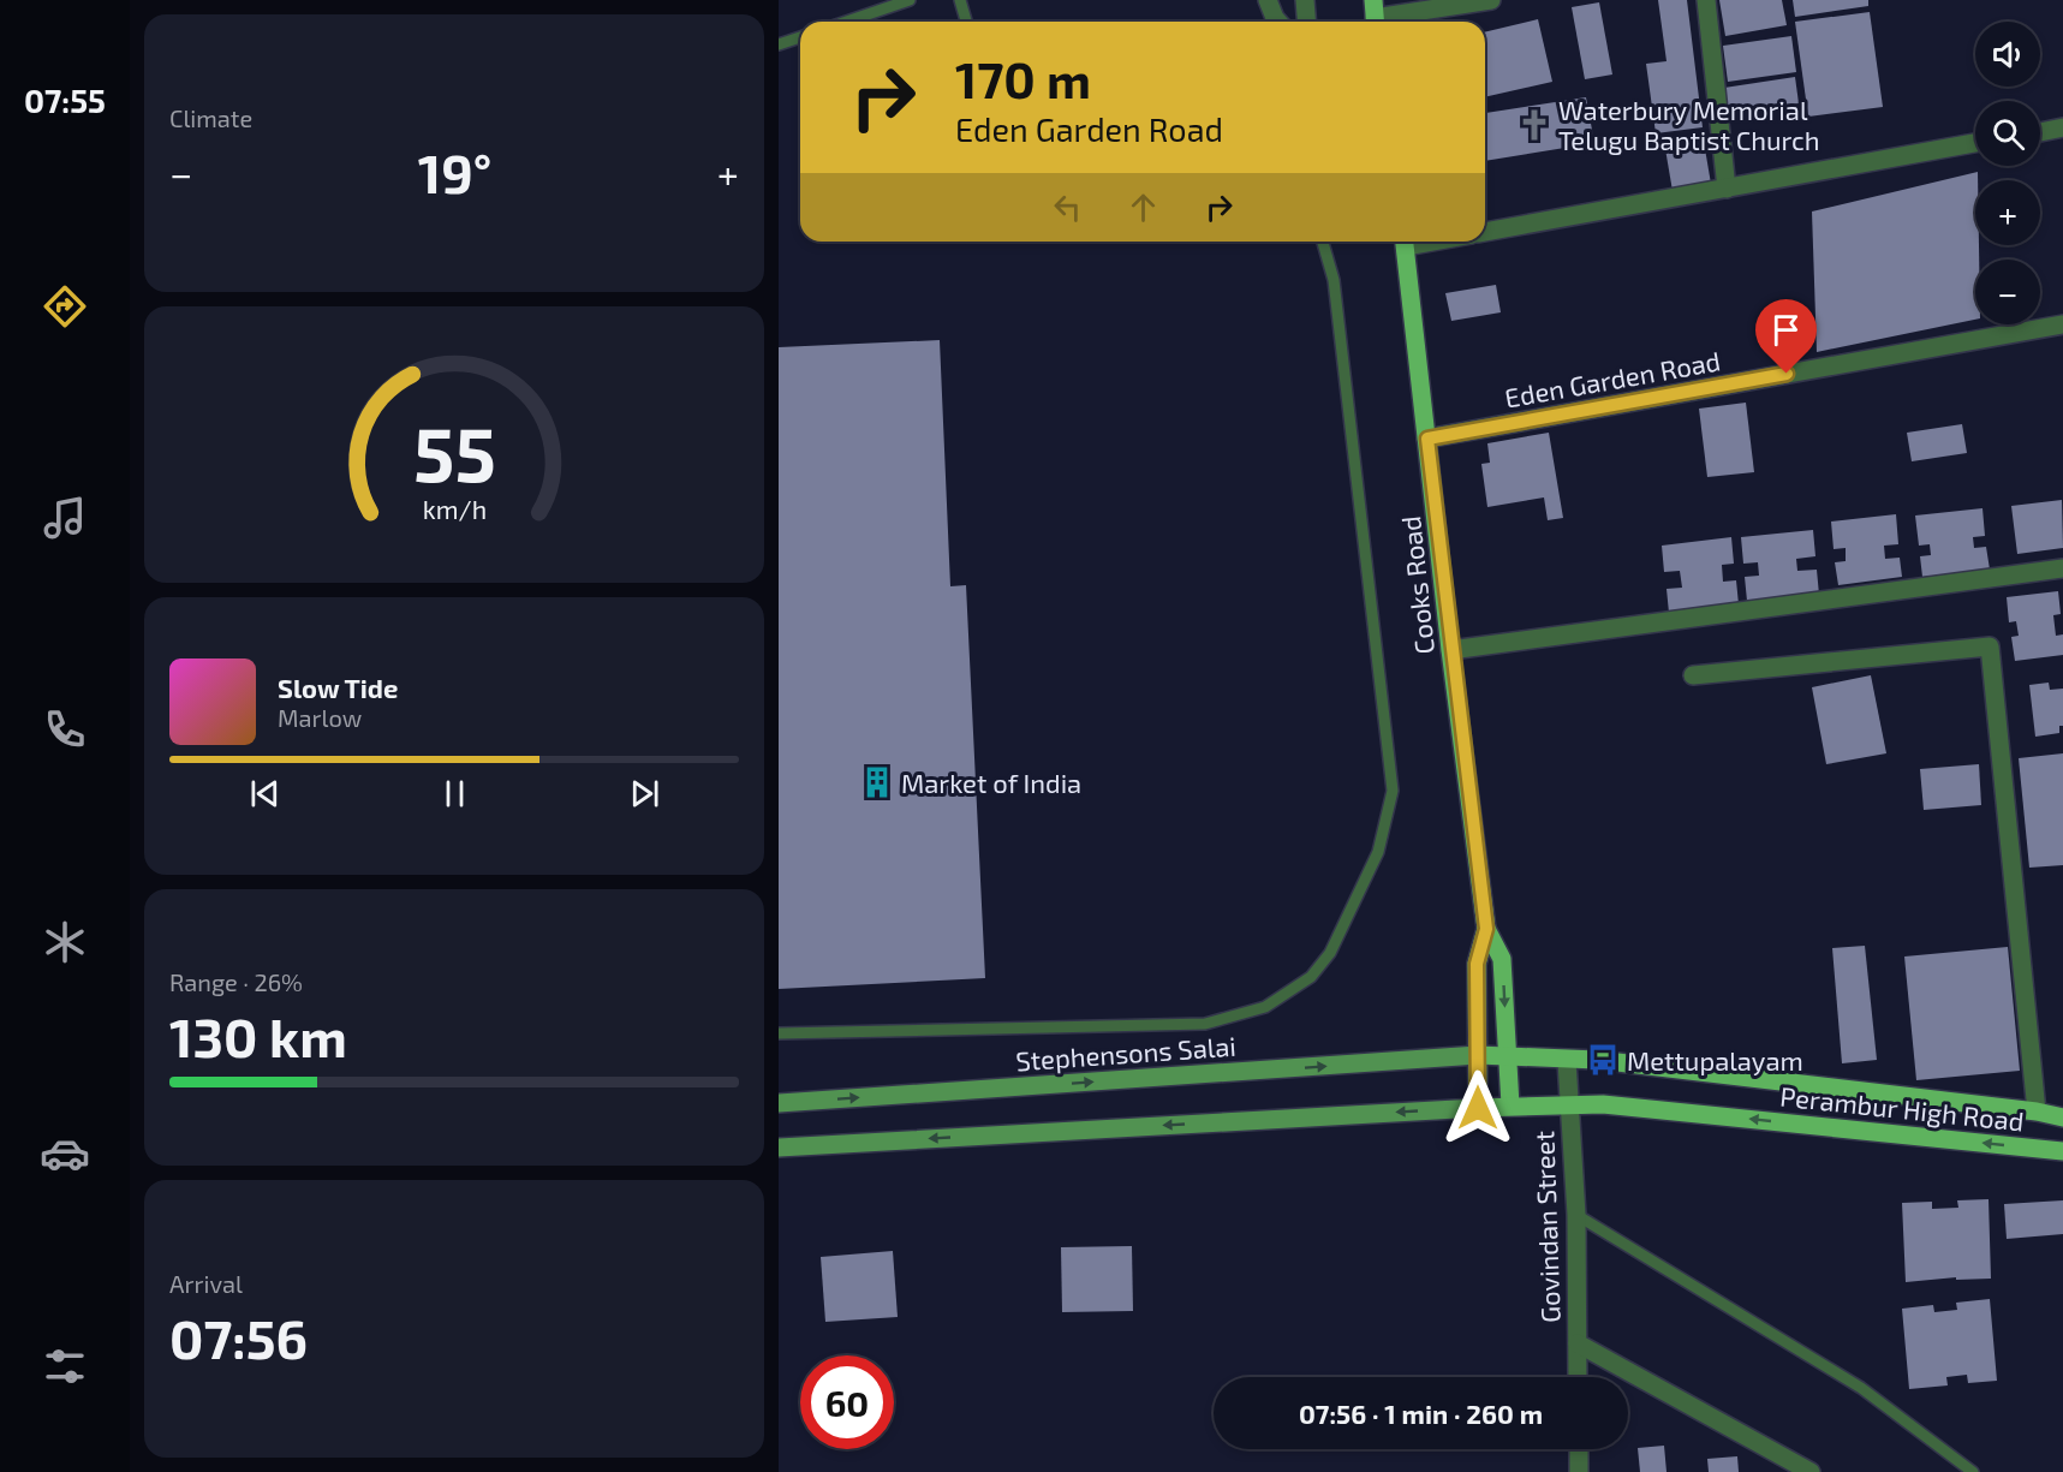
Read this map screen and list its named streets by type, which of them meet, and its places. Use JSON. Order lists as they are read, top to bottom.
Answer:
{
  "streets": {
    "main road": ["Cooks Road", "Stephensons Salai", "Perambur High Road"],
    "street": ["Eden Garden Road", "Govindan Street"]
  },
  "crossings": [
    ["Eden Garden Road", "Cooks Road"],
    ["Cooks Road", "Stephensons Salai"],
    ["Cooks Road", "Perambur High Road"],
    ["Stephensons Salai", "Perambur High Road"],
    ["Perambur High Road", "Govindan Street"]
  ],
  "places": {
    "church": ["Waterbury Memorial Telugu Baptist Church"],
    "building": ["Market of India"],
    "bus stop": ["Mettupalayam"]
  },
  "page": {
    "tabs": "07:55",
    "tile": [
      "Climate",
      ["Range · 26%", "130 km"],
      ["Arrival", "07:56"]
    ],
    "map_buttons": ["+", "−"],
    "turn": ["170 m", "Eden Garden Road"],
    "heat": ["−", "19°", "+"],
    "song": ["Slow Tide", "Marlow"],
    "limit": "60",
    "trip": "07:56 · 1 min · 260 m",
    "gauge": ["55", "km/h"]
  }
}
